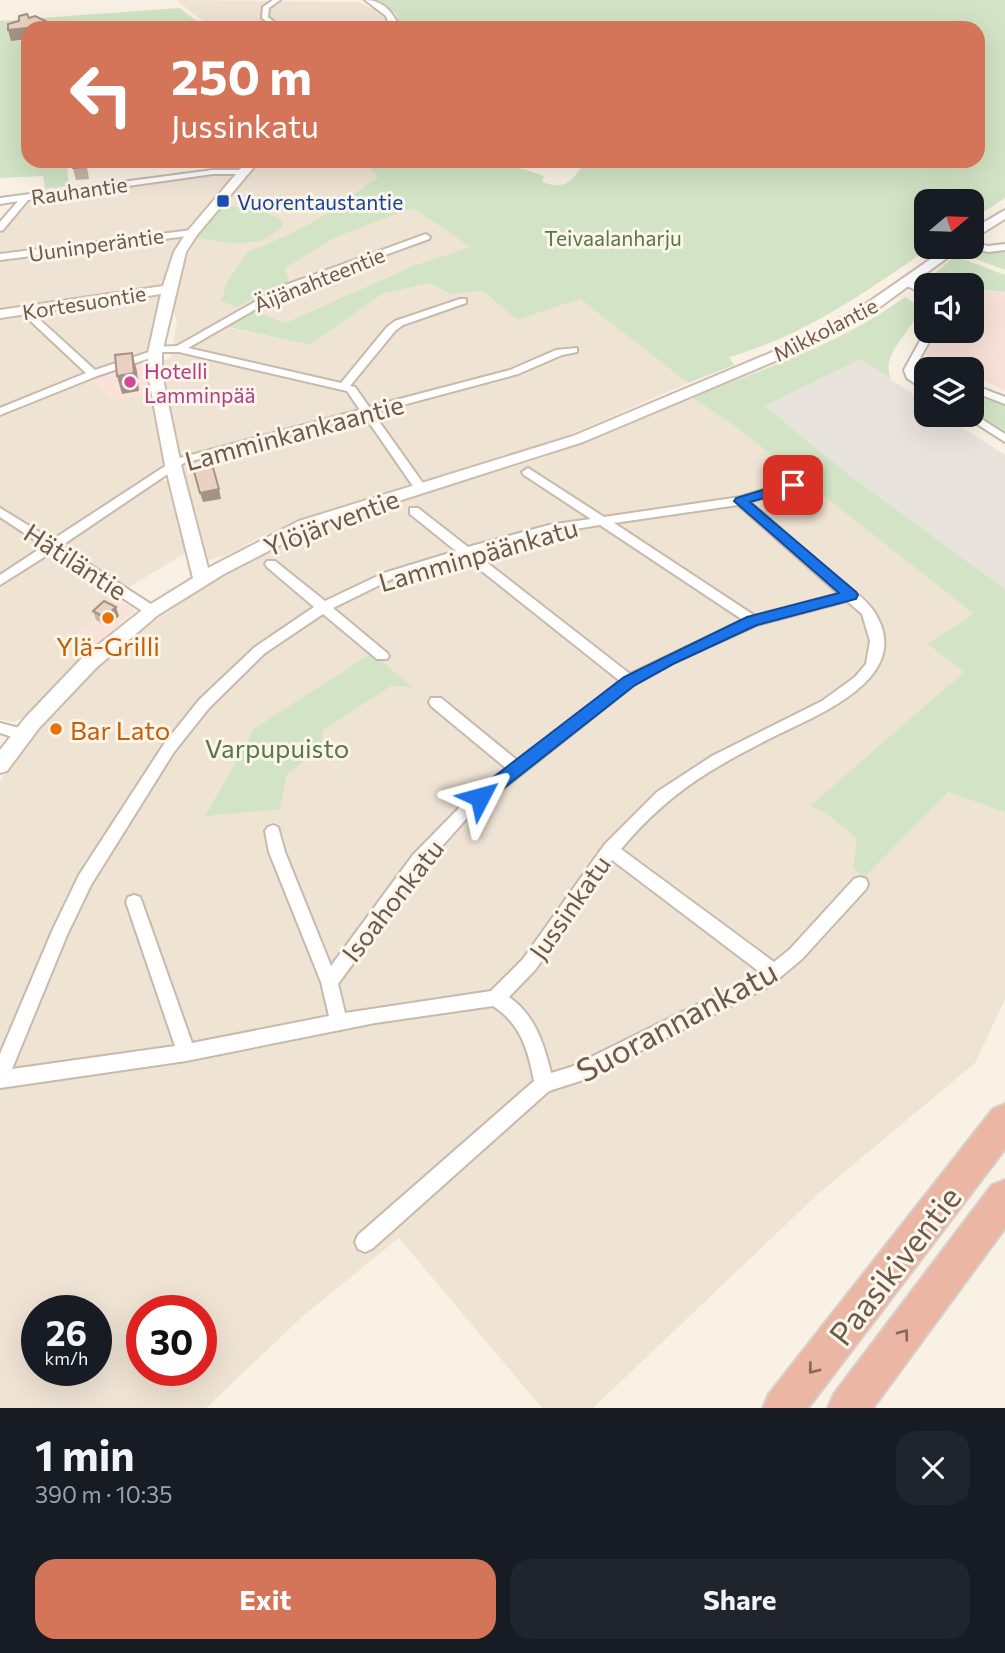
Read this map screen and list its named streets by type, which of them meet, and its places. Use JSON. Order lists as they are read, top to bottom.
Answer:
{
  "streets": {
    "highway": ["Paasikiventie"],
    "main road": ["Kortesuontie", "Mikkolantie", "Ylöjärventie"],
    "street": [
      "Rauhantie",
      "Uuninperäntie",
      "Äijänahteentie",
      "Lamminkankaantie",
      "Lamminpäänkatu",
      "Hätiläntie",
      "Isoahonkatu",
      "Jussinkatu",
      "Suorannankatu"
    ]
  },
  "crossings": [
    ["Mikkolantie", "Ylöjärventie"],
    ["Lamminkankaantie", "Hätiläntie"],
    ["Ylöjärventie", "Hätiläntie"],
    ["Lamminpäänkatu", "Jussinkatu"],
    ["Isoahonkatu", "Jussinkatu"],
    ["Jussinkatu", "Suorannankatu"]
  ],
  "parks": ["Teivaalanharju", "Varpupuisto"],
  "places": {
    "transit": ["Vuorentaustantie"],
    "other": ["Hotelli Lamminpää", "Ylä-Grilli", "Bar Lato"]
  },
  "north": "right",
  "page": {
    "turn": ["250 m", "Jussinkatu"],
    "speed": "26 km/h",
    "limit": "30",
    "heading": ["1 min", "390 m · 10:35"],
    "buttons": ["Exit", "Share"]
  }
}
